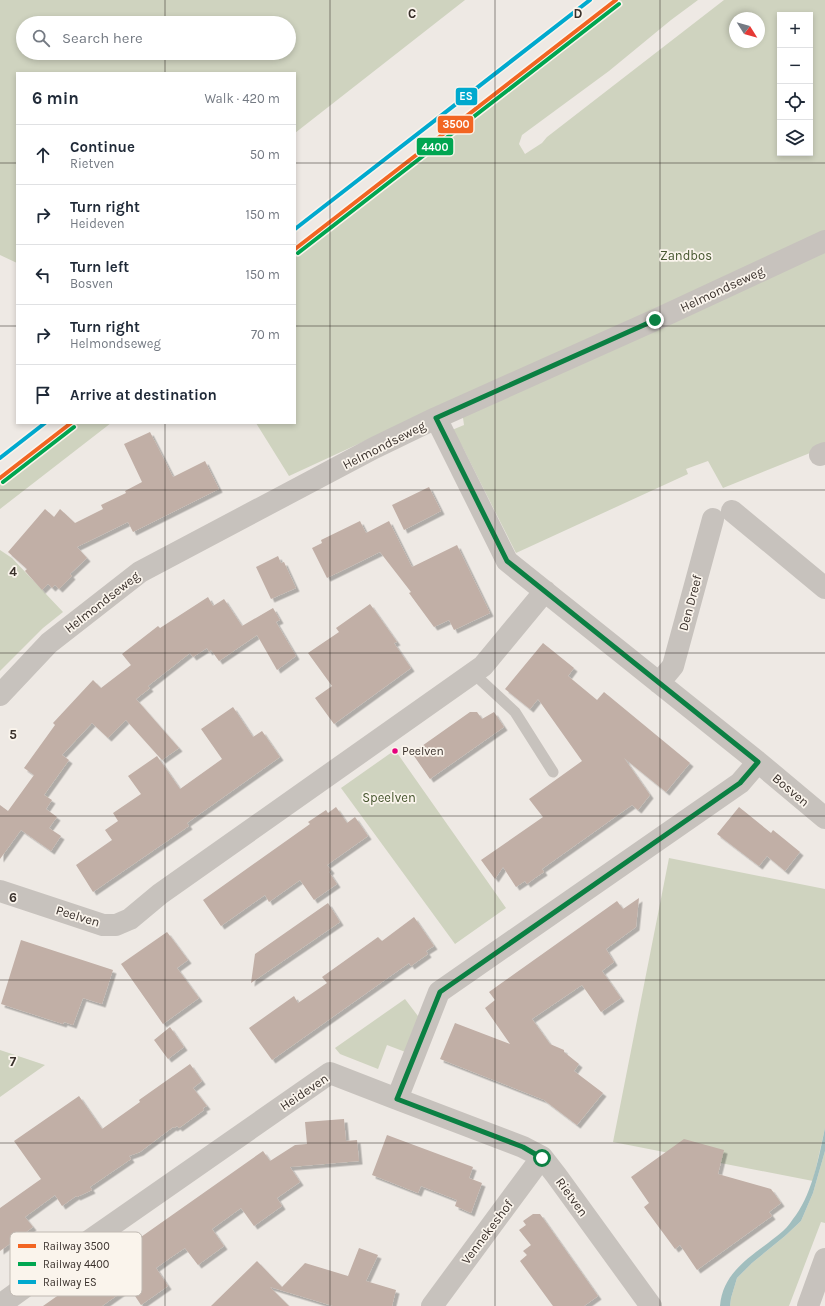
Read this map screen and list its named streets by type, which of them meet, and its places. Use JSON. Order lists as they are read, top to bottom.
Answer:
{
  "streets": {
    "street": [
      "Helmondseweg",
      "Den Dreef",
      "Bosven",
      "Peelven",
      "Heideven",
      "Rietven",
      "Vennekeshof"
    ]
  },
  "crossings": [
    ["Helmondseweg", "Bosven"],
    ["Den Dreef", "Bosven"],
    ["Bosven", "Peelven"],
    ["Heideven", "Rietven"],
    ["Rietven", "Vennekeshof"]
  ],
  "parks": ["Zandbos", "Speelven"],
  "places": ["Peelven"],
  "lines": ["rail line 3500", "rail line ES", "rail line 4400"],
  "legend": ["Railway 3500", "Railway 4400", "Railway ES"],
  "north": "bottom right",
  "page": {
    "map_buttons": ["+", "−"],
    "search": "Search here",
    "heading": ["6 min", "Walk · 420 m"],
    "list": [
      ["Continue", "Rietven", "50 m"],
      ["Turn right", "Heideven", "150 m"],
      ["Turn left", "Bosven", "150 m"],
      ["Turn right", "Helmondseweg", "70 m"],
      "Arrive at destination"
    ]
  },
  "grid": {
    "columns": ["C", "D"],
    "rows": [
      "4",
      "5",
      "6",
      "7"
    ]
  }
}
